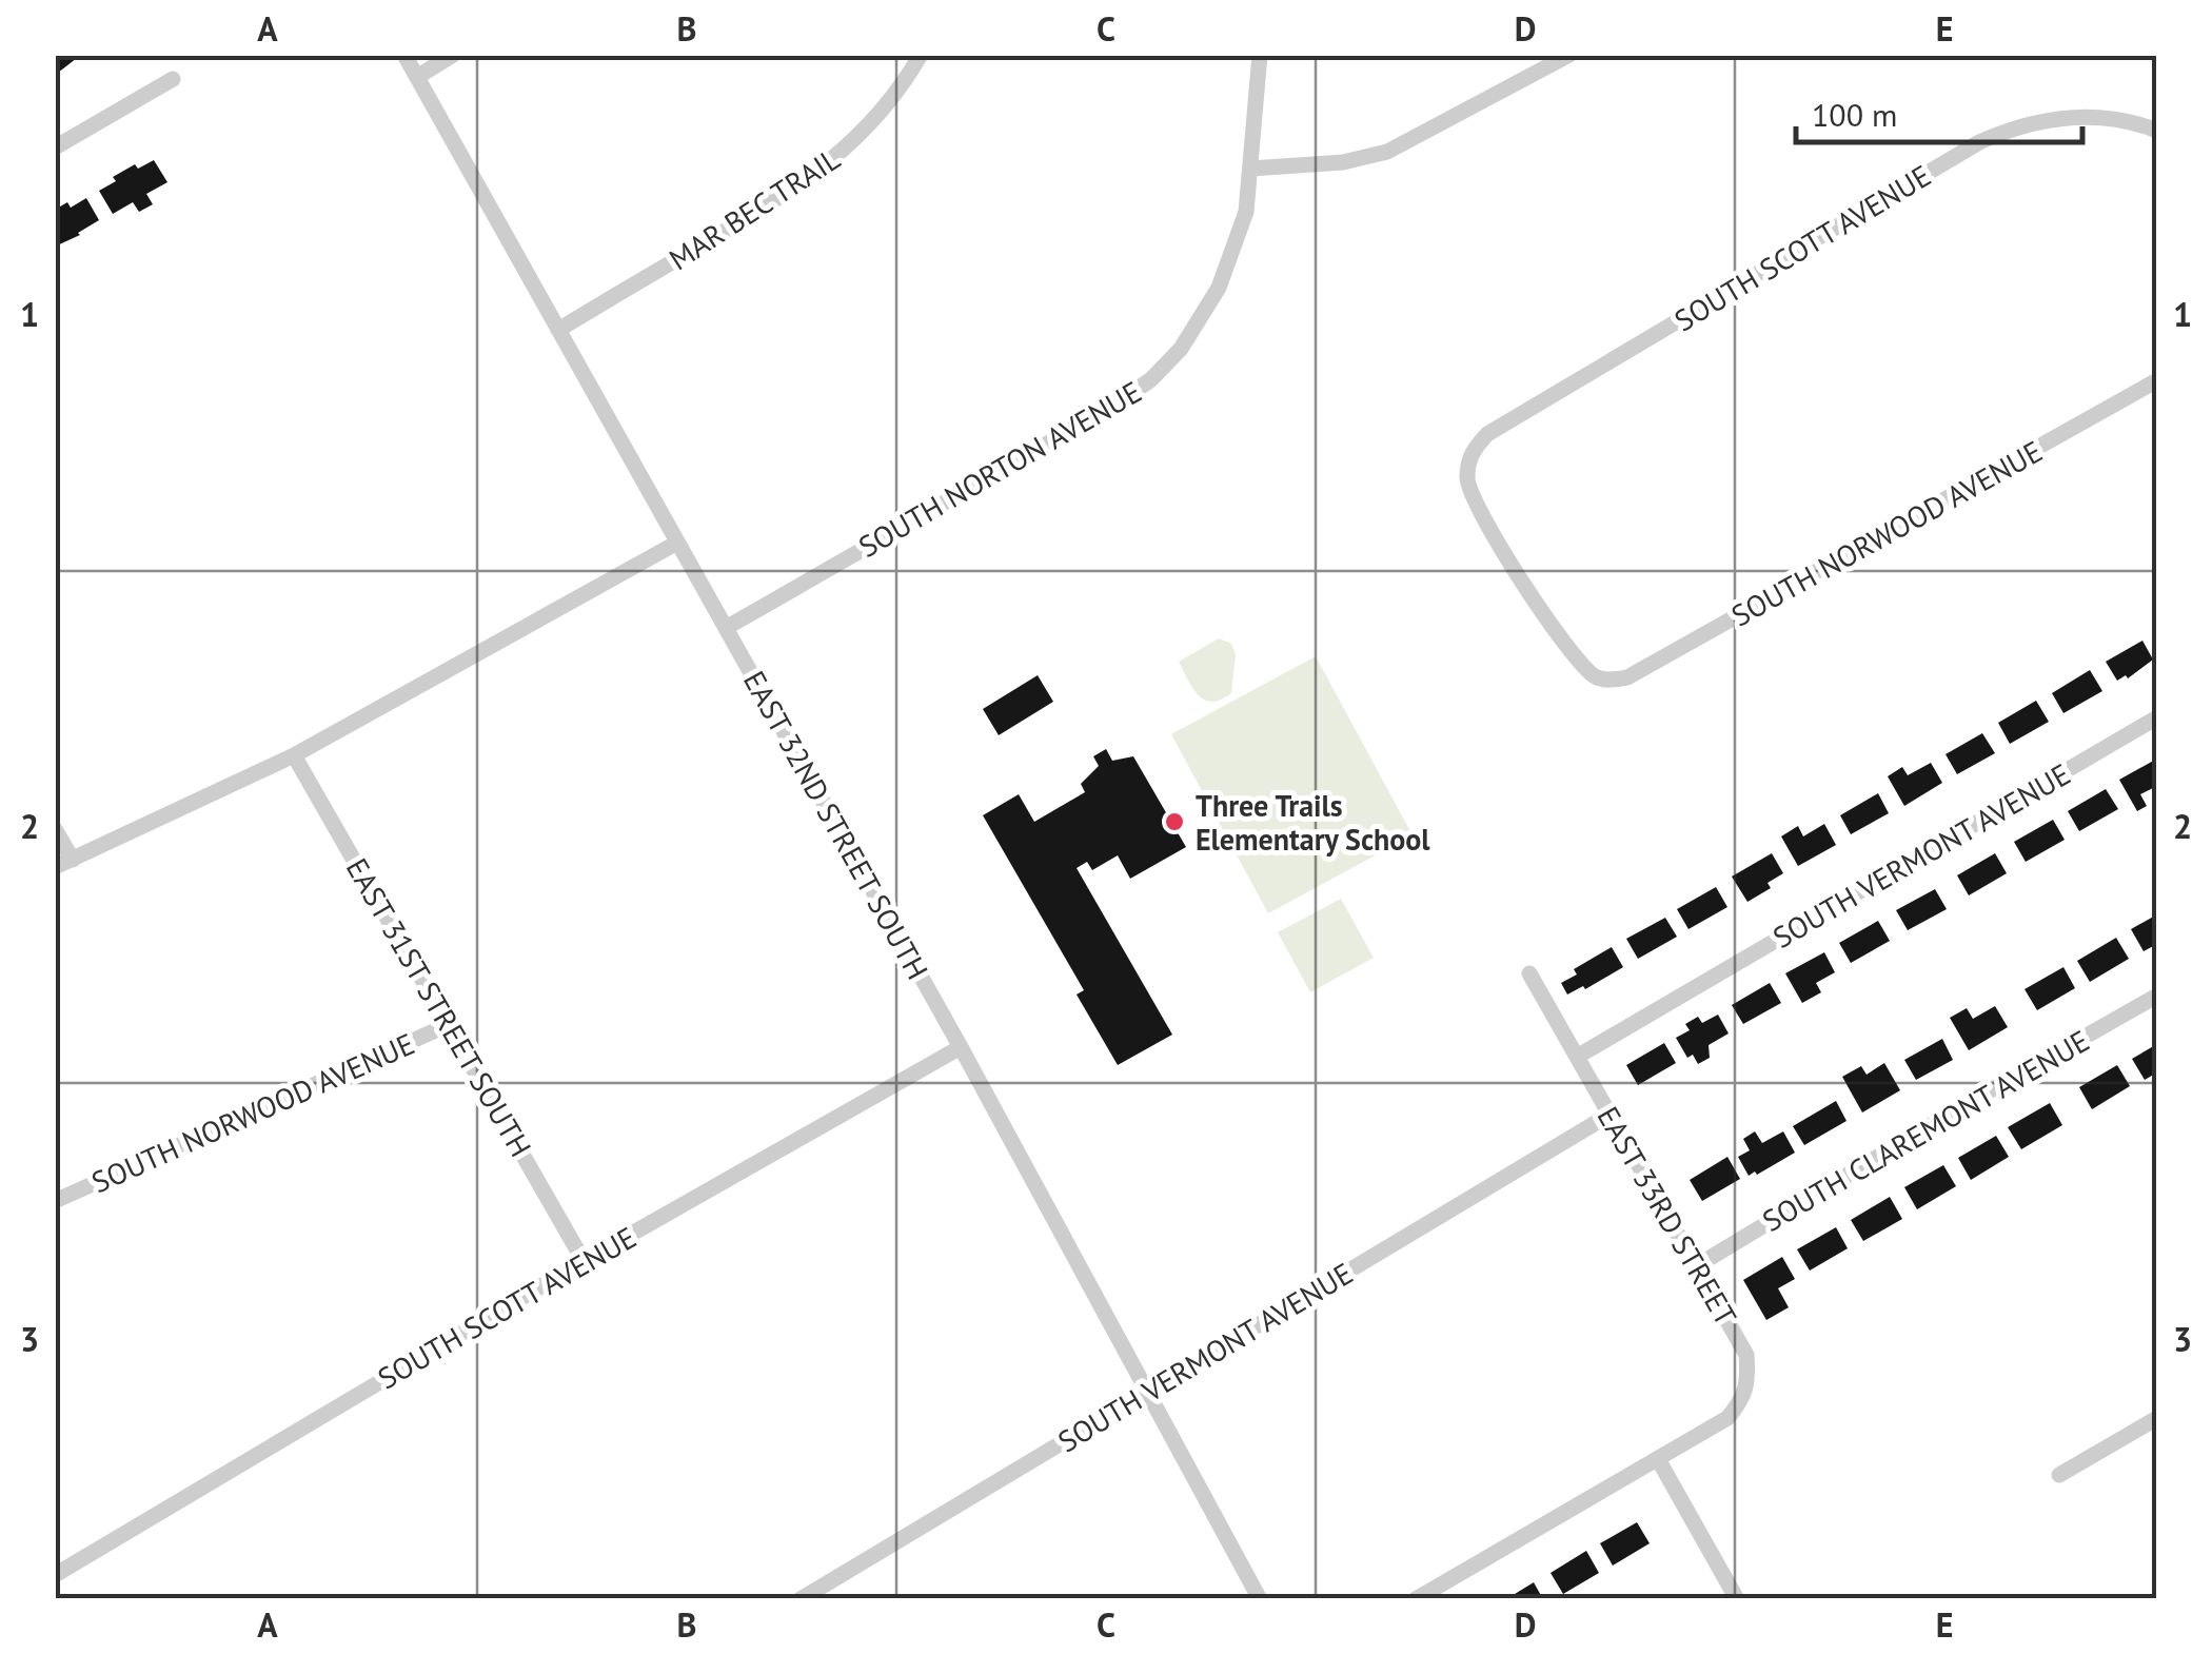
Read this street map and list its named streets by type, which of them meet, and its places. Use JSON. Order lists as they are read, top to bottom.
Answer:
{
  "streets": {
    "street": [
      "MAR BEC TRAIL",
      "SOUTH SCOTT AVENUE",
      "SOUTH NORTON AVENUE",
      "SOUTH NORWOOD AVENUE",
      "EAST 32ND STREET SOUTH",
      "SOUTH VERMONT AVENUE",
      "EAST 31ST STREET SOUTH",
      "SOUTH CLAREMONT AVENUE",
      "EAST 33RD STREET"
    ]
  },
  "crossings": [
    ["MAR BEC TRAIL", "EAST 32ND STREET SOUTH"],
    ["SOUTH SCOTT AVENUE", "SOUTH NORWOOD AVENUE"],
    ["SOUTH SCOTT AVENUE", "EAST 32ND STREET SOUTH"],
    ["SOUTH SCOTT AVENUE", "EAST 31ST STREET SOUTH"],
    ["SOUTH NORTON AVENUE", "EAST 32ND STREET SOUTH"],
    ["SOUTH NORWOOD AVENUE", "EAST 31ST STREET SOUTH"],
    ["EAST 32ND STREET SOUTH", "SOUTH VERMONT AVENUE"],
    ["SOUTH VERMONT AVENUE", "EAST 33RD STREET"],
    ["SOUTH CLAREMONT AVENUE", "EAST 33RD STREET"]
  ],
  "places": ["Three Trails Elementary School"],
  "scale_bar": "100 m",
  "grid": {
    "columns": [
      "A",
      "B",
      "C",
      "D",
      "E"
    ],
    "rows": ["1", "2", "3"]
  }
}
